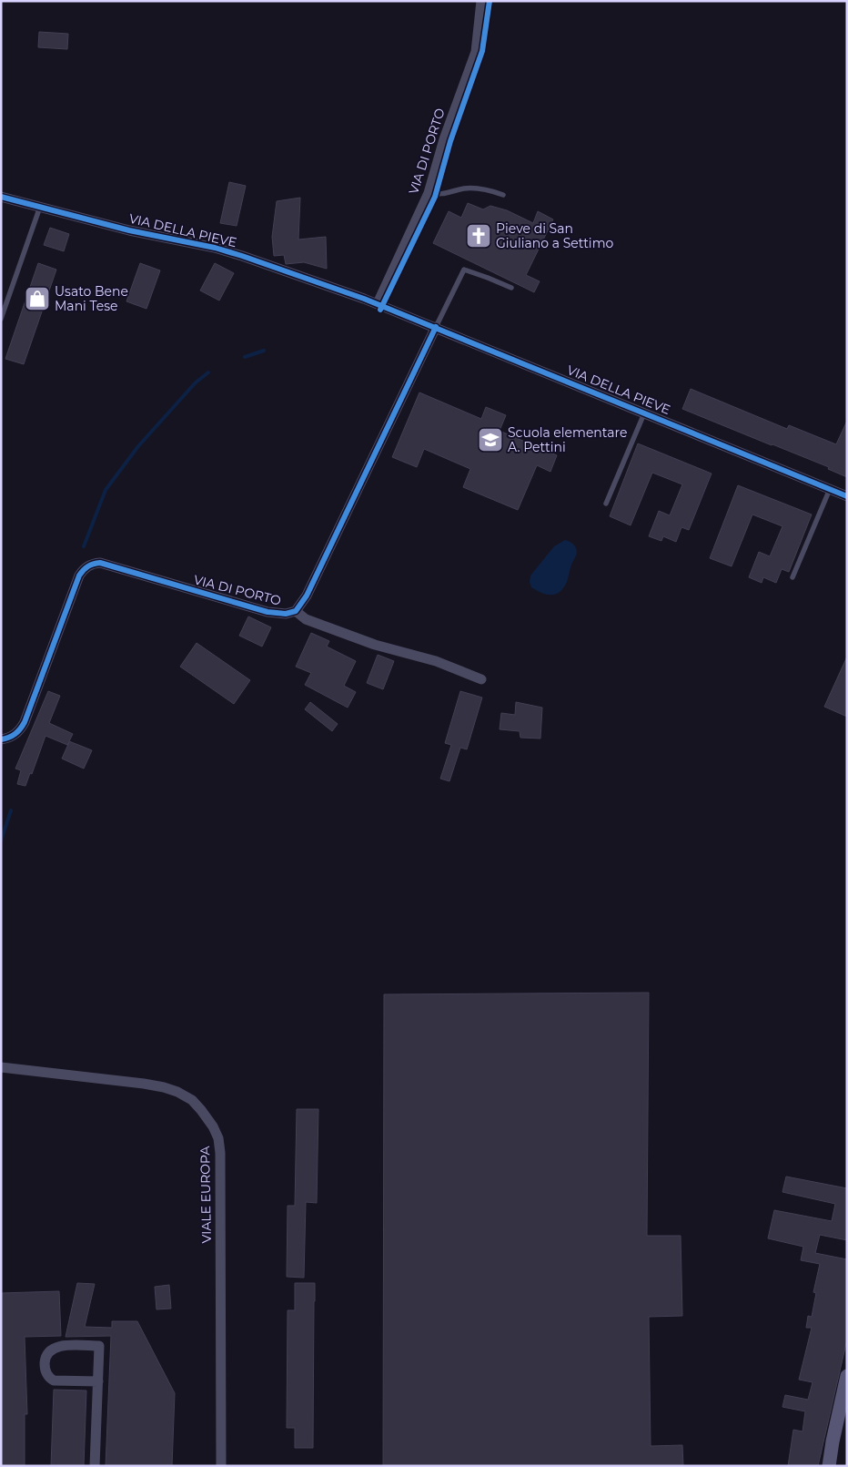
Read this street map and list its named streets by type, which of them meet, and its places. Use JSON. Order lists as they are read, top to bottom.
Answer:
{
  "streets": {
    "street": ["VIA DI PORTO", "VIA DELLA PIEVE", "VIALE EUROPA"]
  },
  "crossings": [
    ["VIA DI PORTO", "VIA DELLA PIEVE"]
  ],
  "places": {
    "church": ["Pieve di San Giuliano a Settimo"],
    "shop": ["Usato Bene Mani Tese"],
    "school or university": ["Scuola elementare A. Pettini"]
  }
}
